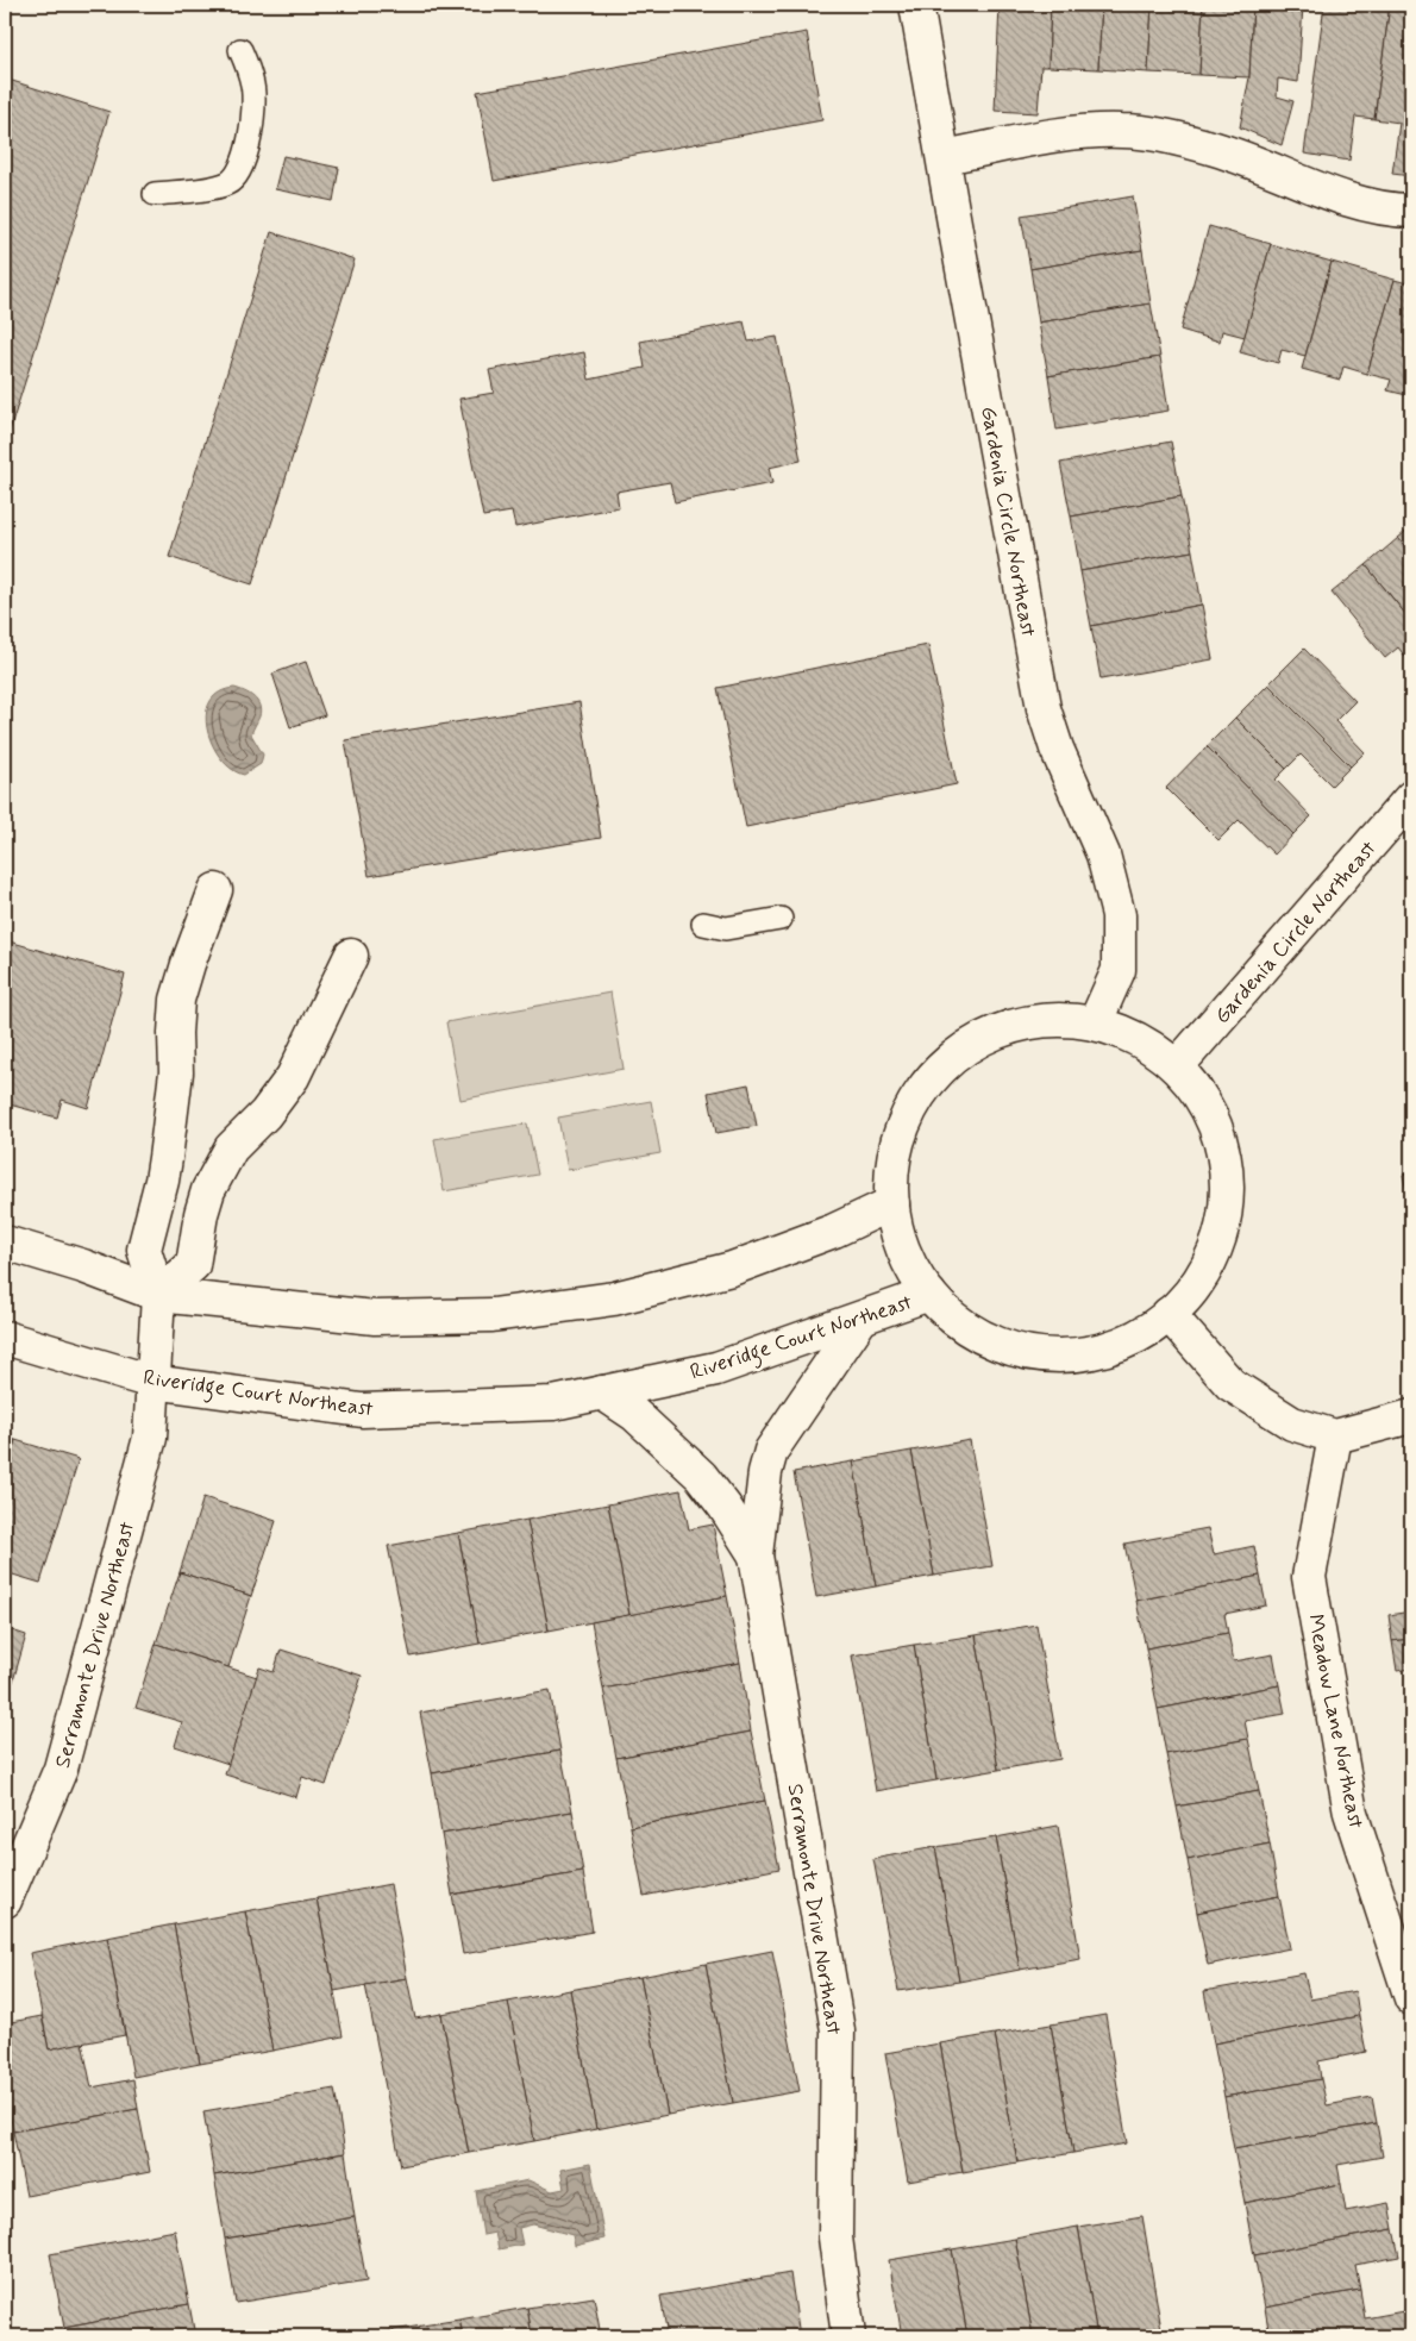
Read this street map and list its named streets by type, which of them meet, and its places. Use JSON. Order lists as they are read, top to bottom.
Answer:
{
  "streets": {
    "street": [
      "Gardenia Circle Northeast",
      "Riveridge Court Northeast",
      "Serramonte Drive Northeast",
      "Meadow Lane Northeast"
    ]
  },
  "crossings": [
    ["Gardenia Circle Northeast", "Riveridge Court Northeast"],
    ["Riveridge Court Northeast", "Serramonte Drive Northeast"]
  ]
}
